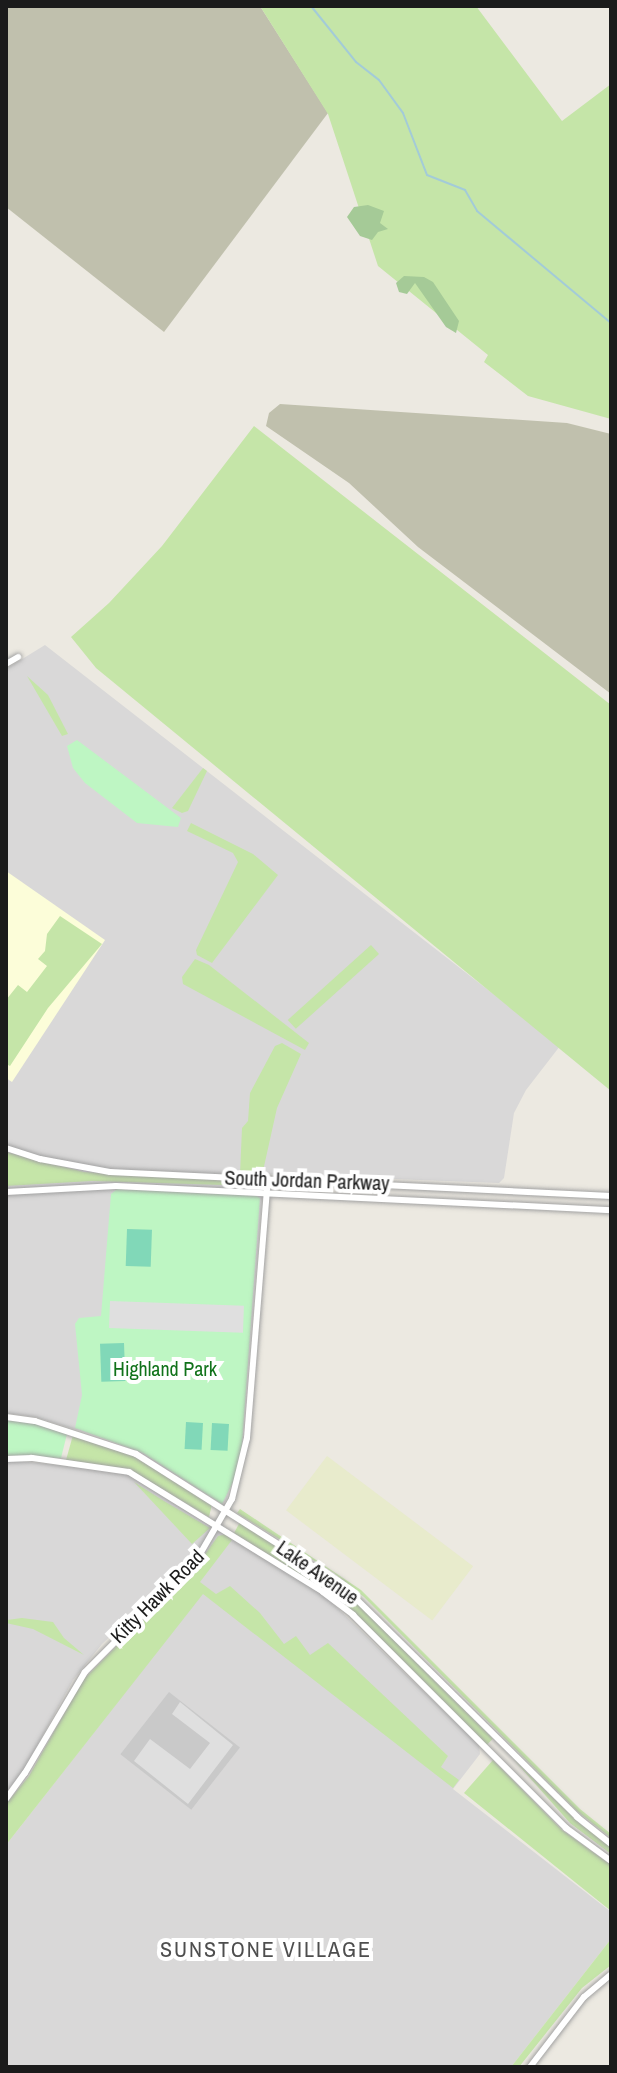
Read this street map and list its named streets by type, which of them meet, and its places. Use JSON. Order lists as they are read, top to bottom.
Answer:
{
  "streets": {
    "street": ["South Jordan Parkway", "Lake Avenue", "Kitty Hawk Road"]
  },
  "crossings": [
    ["South Jordan Parkway", "Kitty Hawk Road"],
    ["Lake Avenue", "Kitty Hawk Road"]
  ],
  "districts": ["SUNSTONE VILLAGE"],
  "parks": ["Highland Park"]
}
